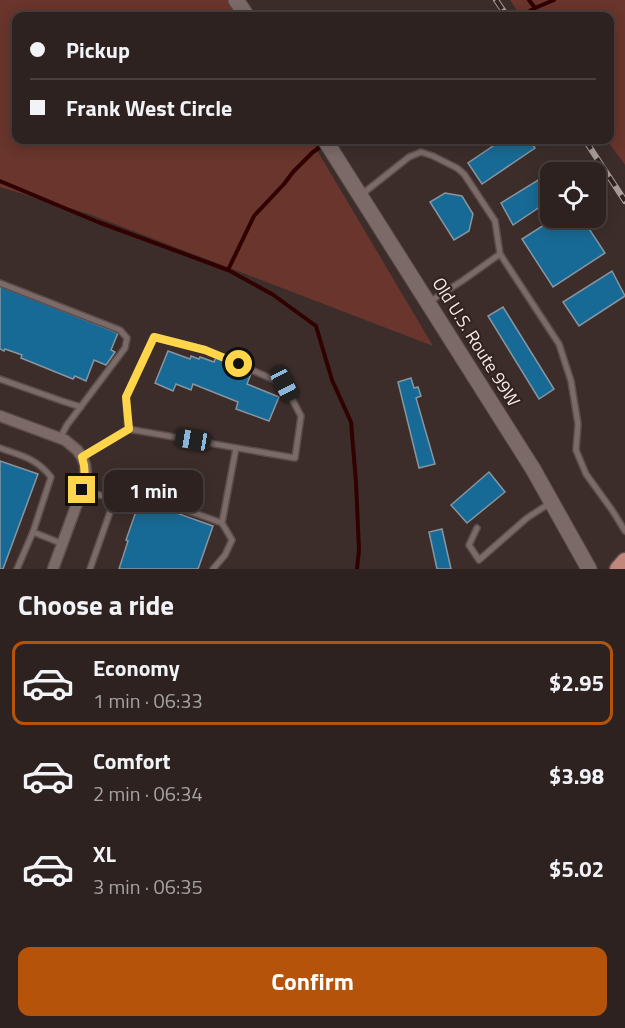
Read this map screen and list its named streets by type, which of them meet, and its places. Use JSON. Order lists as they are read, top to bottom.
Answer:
{
  "streets": {
    "main road": ["Old U.S. Route 99W"]
  },
  "page": {
    "banner": ["Pickup", "Frank West Circle"],
    "bubble": "1 min",
    "heading": "Choose a ride",
    "list": [
      {
        "name": "Economy",
        "note": "1 min · 06:33",
        "value": "$2.95"
      },
      {
        "name": "Comfort",
        "note": "2 min · 06:34",
        "value": "$3.98"
      },
      {
        "name": "XL",
        "note": "3 min · 06:35",
        "value": "$5.02"
      }
    ],
    "buttons": "Confirm"
  }
}
